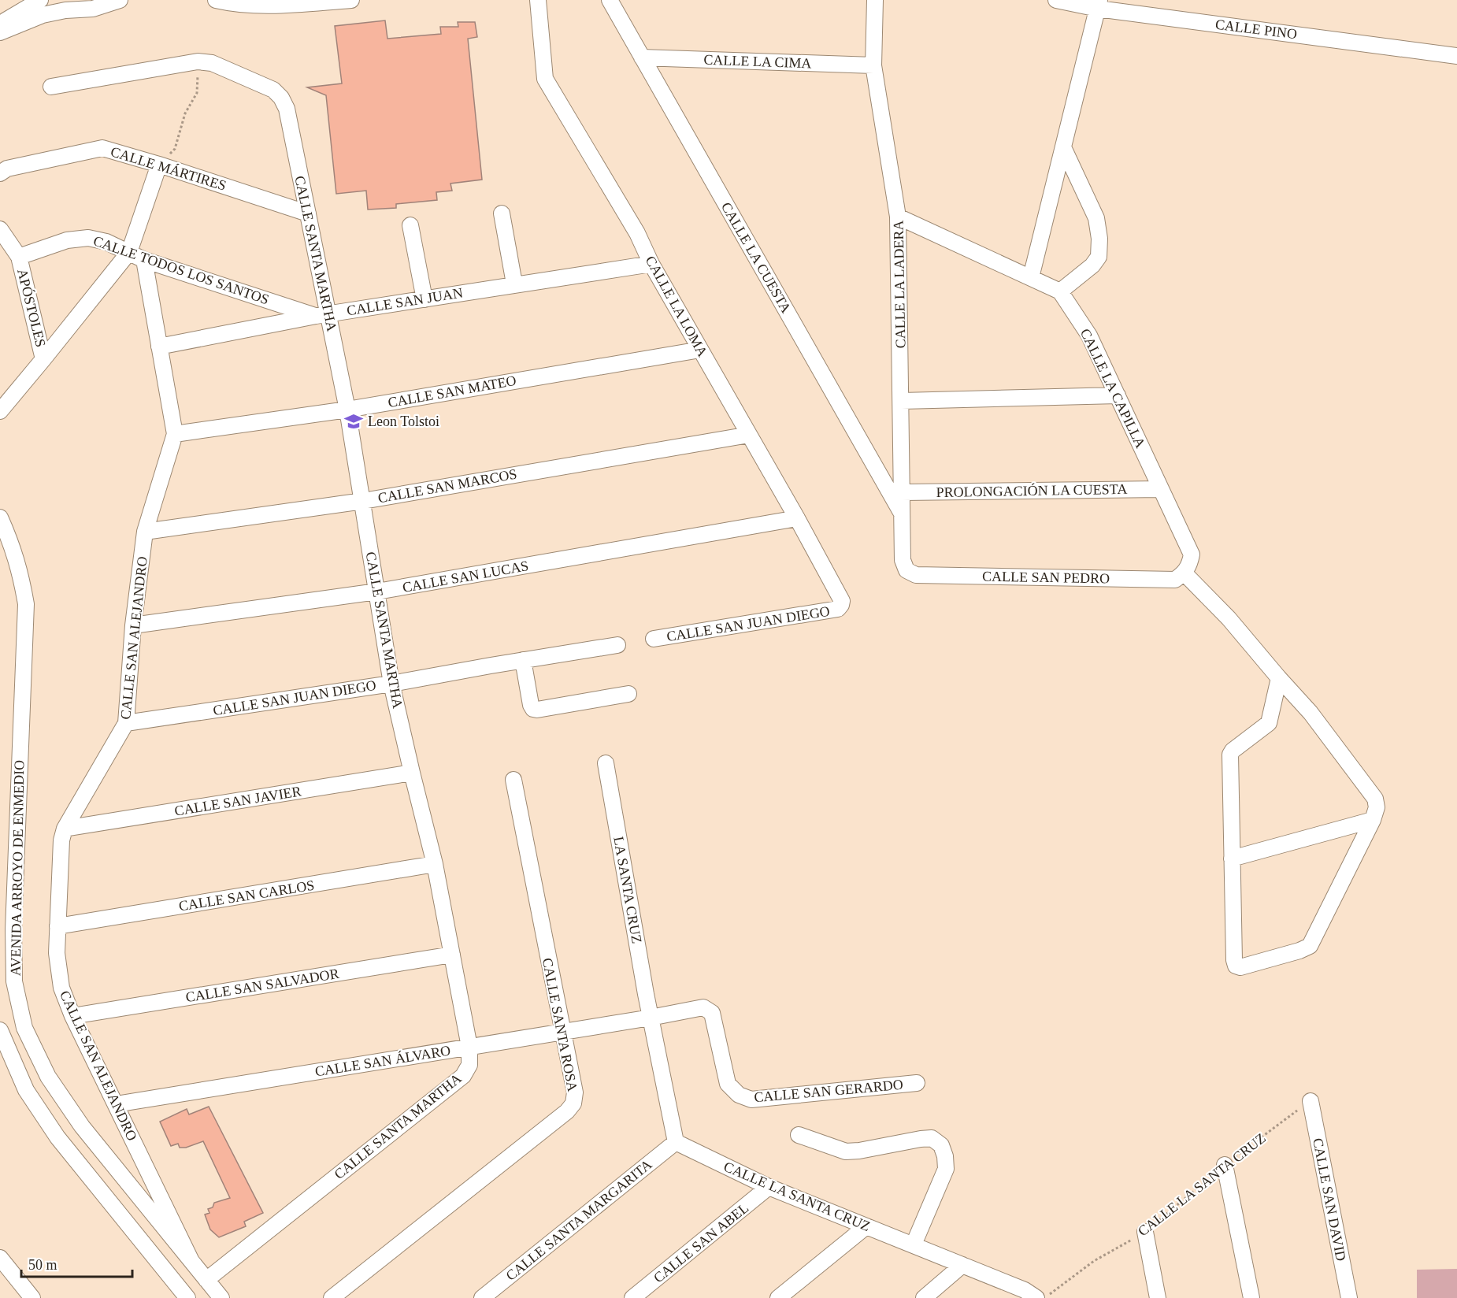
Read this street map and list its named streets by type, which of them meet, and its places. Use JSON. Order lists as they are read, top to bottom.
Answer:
{
  "streets": {
    "street": [
      "CALLE PINO",
      "CALLE LA CIMA",
      "CALLE MÁRTIRES",
      "CALLE SANTA MARTHA",
      "CALLE LA CUESTA",
      "CALLE TODOS LOS SANTOS",
      "CALLE LA LADERA",
      "CALLE SAN JUAN",
      "CALLE LA LOMA",
      "APÓSTOLES",
      "CALLE LA CAPILLA",
      "CALLE SAN MATEO",
      "CALLE SAN MARCOS",
      "PROLONGACIÓN LA CUESTA",
      "CALLE SAN LUCAS",
      "CALLE SAN PEDRO",
      "CALLE SAN JUAN DIEGO",
      "CALLE SAN ALEJANDRO",
      "CALLE SAN JAVIER",
      "AVENIDA ARROYO DE ENMEDIO",
      "LA SANTA CRUZ",
      "CALLE SAN CARLOS",
      "CALLE SAN SALVADOR",
      "CALLE SANTA ROSA",
      "CALLE SAN ÁLVARO",
      "CALLE SAN GERARDO",
      "CALLE LA SANTA CRUZ",
      "CALLE SAN DAVID",
      "CALLE SANTA MARGARITA",
      "CALLE SAN ABEL"
    ]
  },
  "crossings": [
    ["CALLE LA CIMA", "CALLE LA CUESTA"],
    ["CALLE LA CIMA", "CALLE LA LADERA"],
    ["CALLE MÁRTIRES", "CALLE SANTA MARTHA"],
    ["CALLE SANTA MARTHA", "CALLE TODOS LOS SANTOS"],
    ["CALLE SANTA MARTHA", "CALLE SAN JUAN"],
    ["CALLE SANTA MARTHA", "CALLE SAN MATEO"],
    ["CALLE SANTA MARTHA", "CALLE SAN MARCOS"],
    ["CALLE SANTA MARTHA", "CALLE SAN LUCAS"],
    ["CALLE SANTA MARTHA", "CALLE SAN JUAN DIEGO"],
    ["CALLE SANTA MARTHA", "CALLE SAN JAVIER"],
    ["CALLE SANTA MARTHA", "AVENIDA ARROYO DE ENMEDIO"],
    ["CALLE SANTA MARTHA", "CALLE SAN CARLOS"],
    ["CALLE SANTA MARTHA", "CALLE SAN SALVADOR"],
    ["CALLE SANTA MARTHA", "CALLE SAN ÁLVARO"],
    ["CALLE LA CUESTA", "CALLE LA LADERA"],
    ["CALLE TODOS LOS SANTOS", "CALLE SAN JUAN"],
    ["CALLE TODOS LOS SANTOS", "APÓSTOLES"],
    ["CALLE TODOS LOS SANTOS", "CALLE SAN ALEJANDRO"],
    ["CALLE LA LADERA", "PROLONGACIÓN LA CUESTA"],
    ["CALLE LA LADERA", "CALLE SAN PEDRO"],
    ["CALLE SAN JUAN", "CALLE LA LOMA"],
    ["CALLE SAN JUAN", "CALLE SAN ALEJANDRO"],
    ["CALLE LA LOMA", "CALLE SAN MATEO"],
    ["CALLE LA LOMA", "CALLE SAN MARCOS"],
    ["CALLE LA LOMA", "CALLE SAN LUCAS"],
    ["CALLE LA LOMA", "CALLE SAN JUAN DIEGO"],
    ["CALLE LA CAPILLA", "PROLONGACIÓN LA CUESTA"],
    ["CALLE LA CAPILLA", "CALLE SAN PEDRO"],
    ["CALLE SAN MATEO", "CALLE SAN ALEJANDRO"],
    ["CALLE SAN MARCOS", "CALLE SAN ALEJANDRO"],
    ["CALLE SAN LUCAS", "CALLE SAN ALEJANDRO"],
    ["CALLE SAN JUAN DIEGO", "CALLE SAN ALEJANDRO"],
    ["CALLE SAN ALEJANDRO", "CALLE SAN JAVIER"],
    ["CALLE SAN ALEJANDRO", "AVENIDA ARROYO DE ENMEDIO"],
    ["CALLE SAN ALEJANDRO", "CALLE SAN CARLOS"],
    ["CALLE SAN ALEJANDRO", "CALLE SAN SALVADOR"],
    ["CALLE SAN ALEJANDRO", "CALLE SAN ÁLVARO"],
    ["LA SANTA CRUZ", "CALLE SAN ÁLVARO"],
    ["CALLE SANTA ROSA", "CALLE SAN ÁLVARO"],
    ["CALLE SAN ÁLVARO", "CALLE SAN GERARDO"],
    ["CALLE LA SANTA CRUZ", "CALLE SAN DAVID"],
    ["CALLE LA SANTA CRUZ", "CALLE SANTA MARGARITA"],
    ["CALLE LA SANTA CRUZ", "CALLE SAN ABEL"]
  ],
  "places": {
    "school or university": ["Leon Tolstoi"]
  },
  "scale_bar": "50 m"
}
